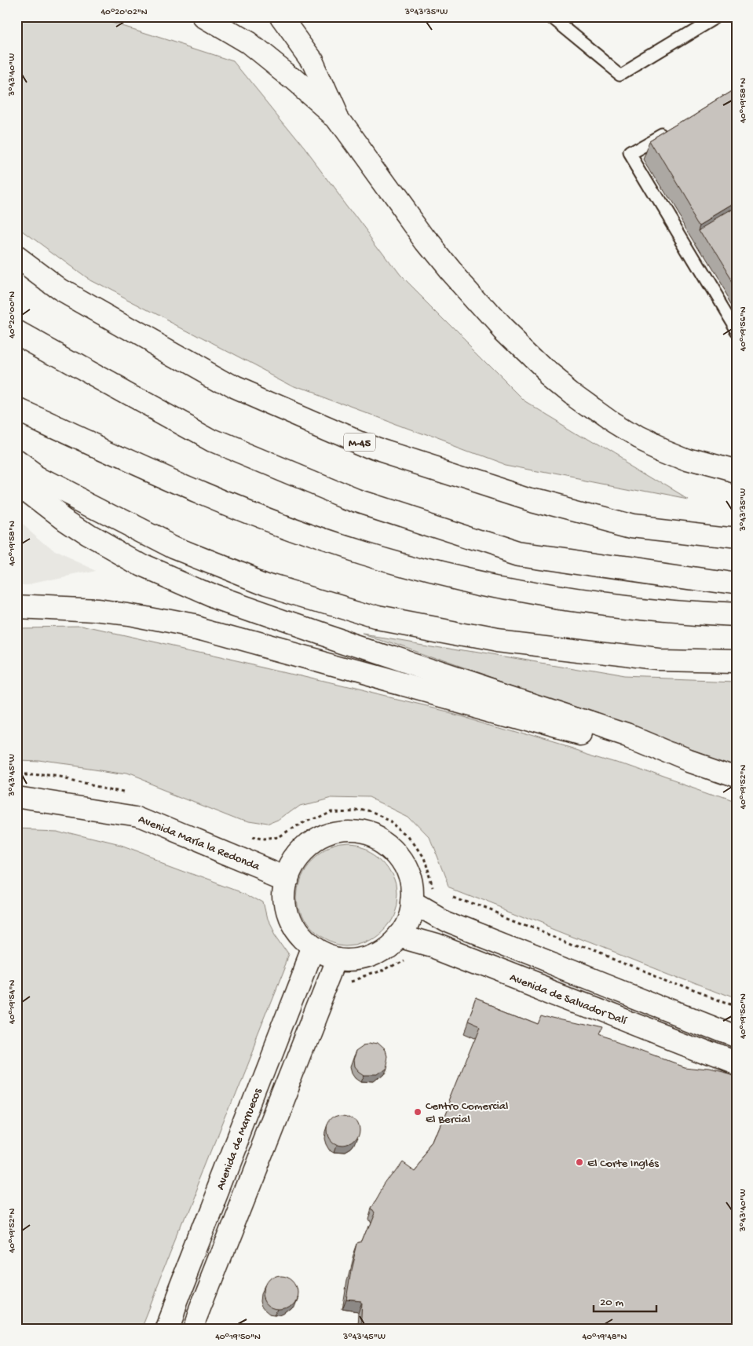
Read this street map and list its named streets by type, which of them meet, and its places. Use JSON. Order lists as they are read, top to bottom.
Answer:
{
  "streets": {
    "main road": [
      "M-45",
      "Avenida María la Redonda",
      "Avenida de Salvador Dalí",
      "Avenida de Marruecos"
    ]
  },
  "crossings": [
    ["Avenida María la Redonda", "Avenida de Salvador Dalí"],
    ["Avenida María la Redonda", "Avenida de Marruecos"],
    ["Avenida de Salvador Dalí", "Avenida de Marruecos"]
  ],
  "places": ["Centro Comercial El Bercial", "El Corte Inglés"],
  "scale_bar": "20 m",
  "coordinates": [
    "40°20'02\"N",
    "3°43'35\"W",
    "3°43'40\"W",
    "40°19'58\"N",
    "40°20'00\"N",
    "40°19'56\"N",
    "3°43'45\"W",
    "40°19'52\"N",
    "40°19'54\"N",
    "40°19'50\"N",
    "40°19'48\"N"
  ]
}
